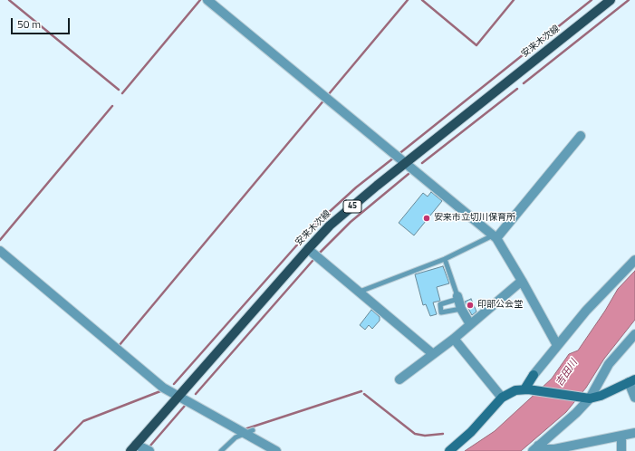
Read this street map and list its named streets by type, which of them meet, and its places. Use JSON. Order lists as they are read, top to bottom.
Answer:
{
  "streets": {
    "main road": ["安来木次線", "45"]
  },
  "water": ["吉田川"],
  "places": ["安来市立切川保育所", "印部公会堂"],
  "scale_bar": "50 m"
}
